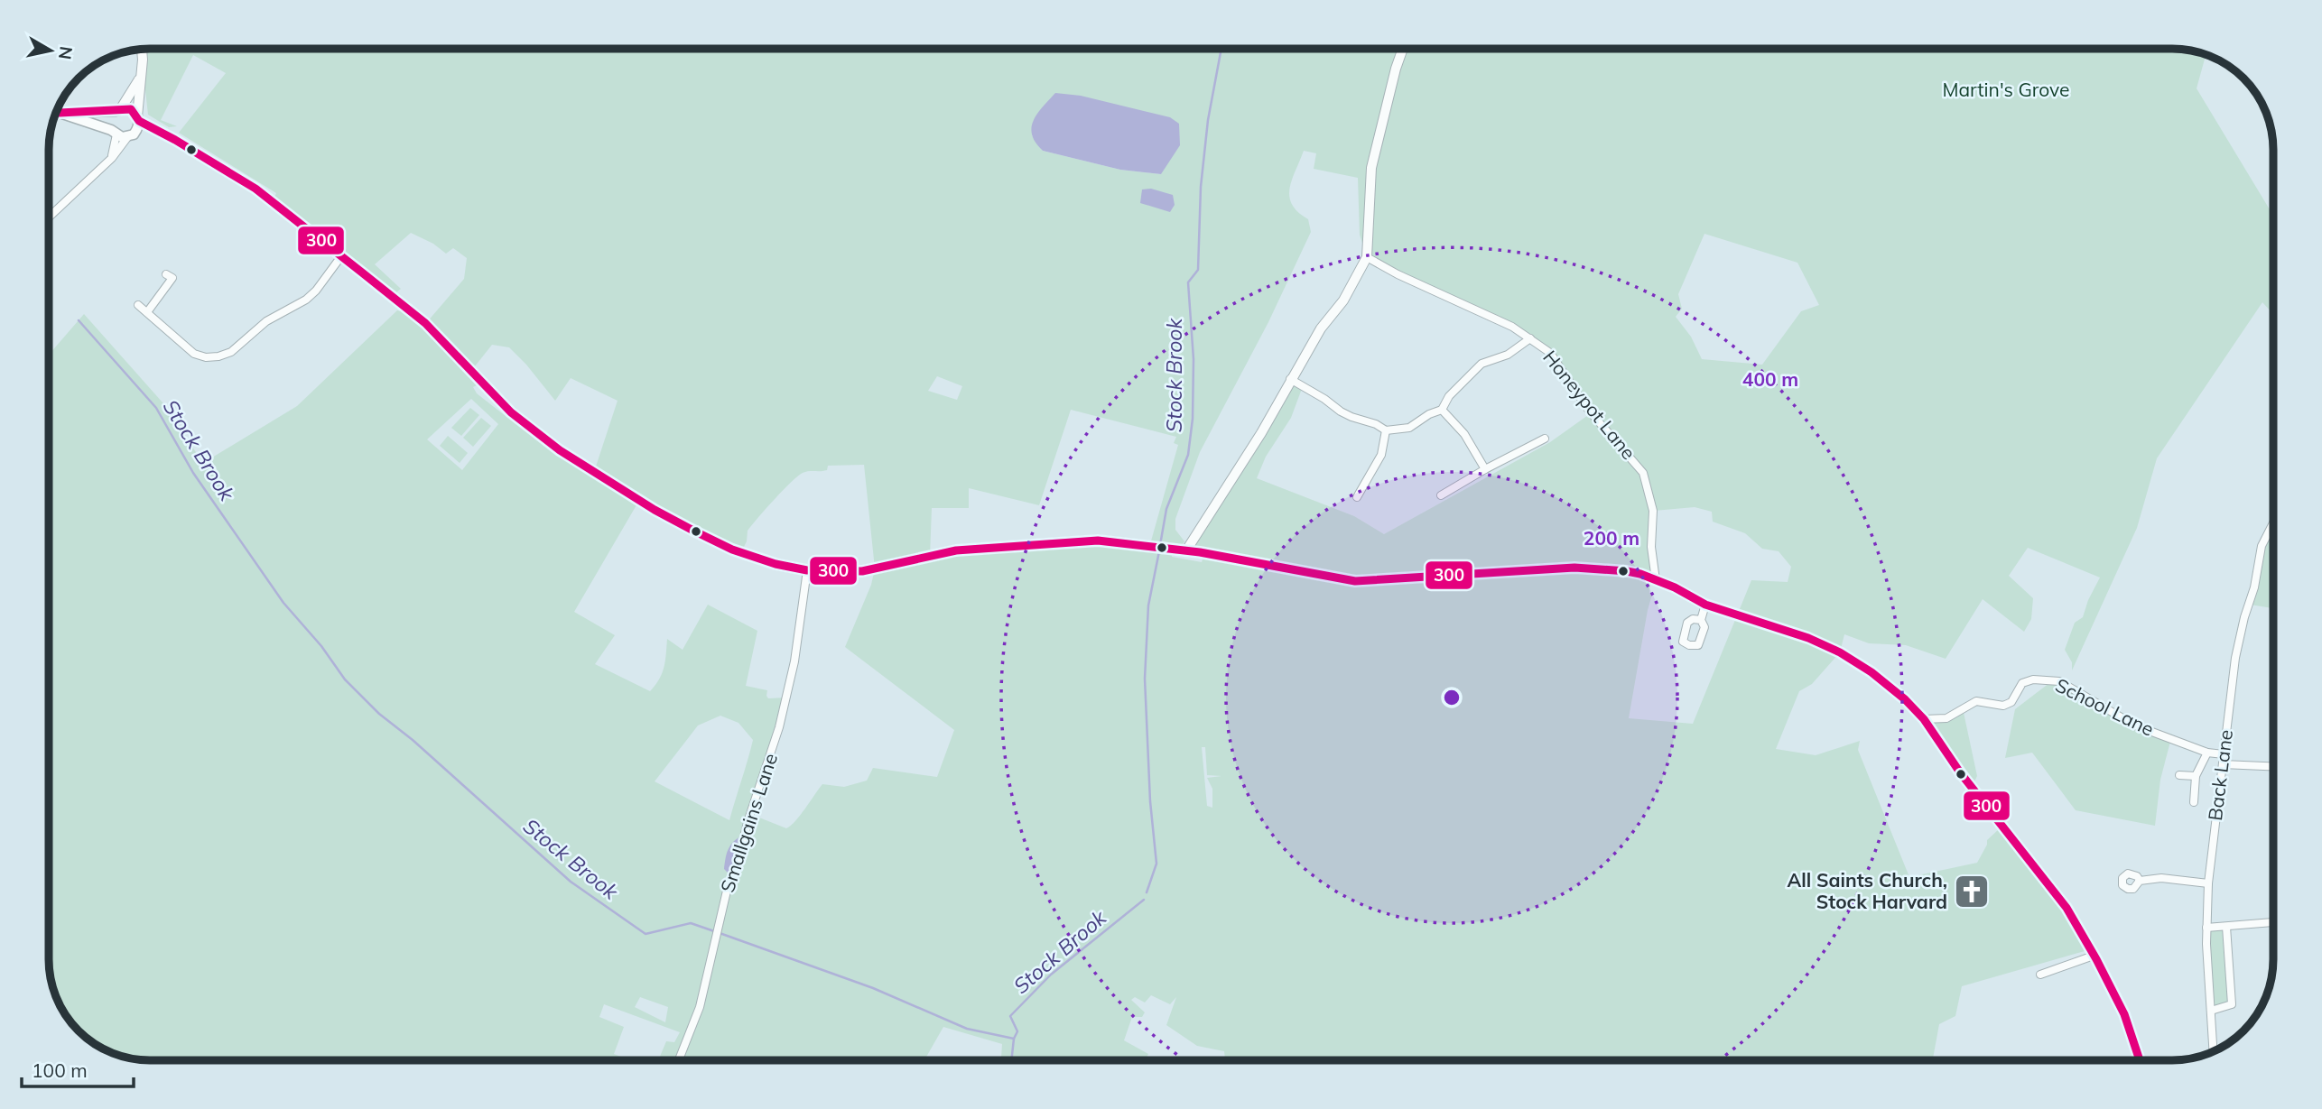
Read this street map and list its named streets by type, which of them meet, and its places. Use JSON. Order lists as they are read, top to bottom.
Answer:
{
  "streets": {
    "street": [
      "Honeypot Lane",
      "School Lane",
      "Back Lane",
      "Smallgains Lane"
    ]
  },
  "crossings": [
    ["School Lane", "Back Lane"]
  ],
  "water": ["Stock Brook"],
  "parks": ["Martin's Grove"],
  "places": {
    "church": ["All Saints Church, Stock Harvard"]
  },
  "lines": ["transit line 300"],
  "scale_bar": "100 m",
  "north": "right",
  "rings": ["400 m", "200 m"]
}
